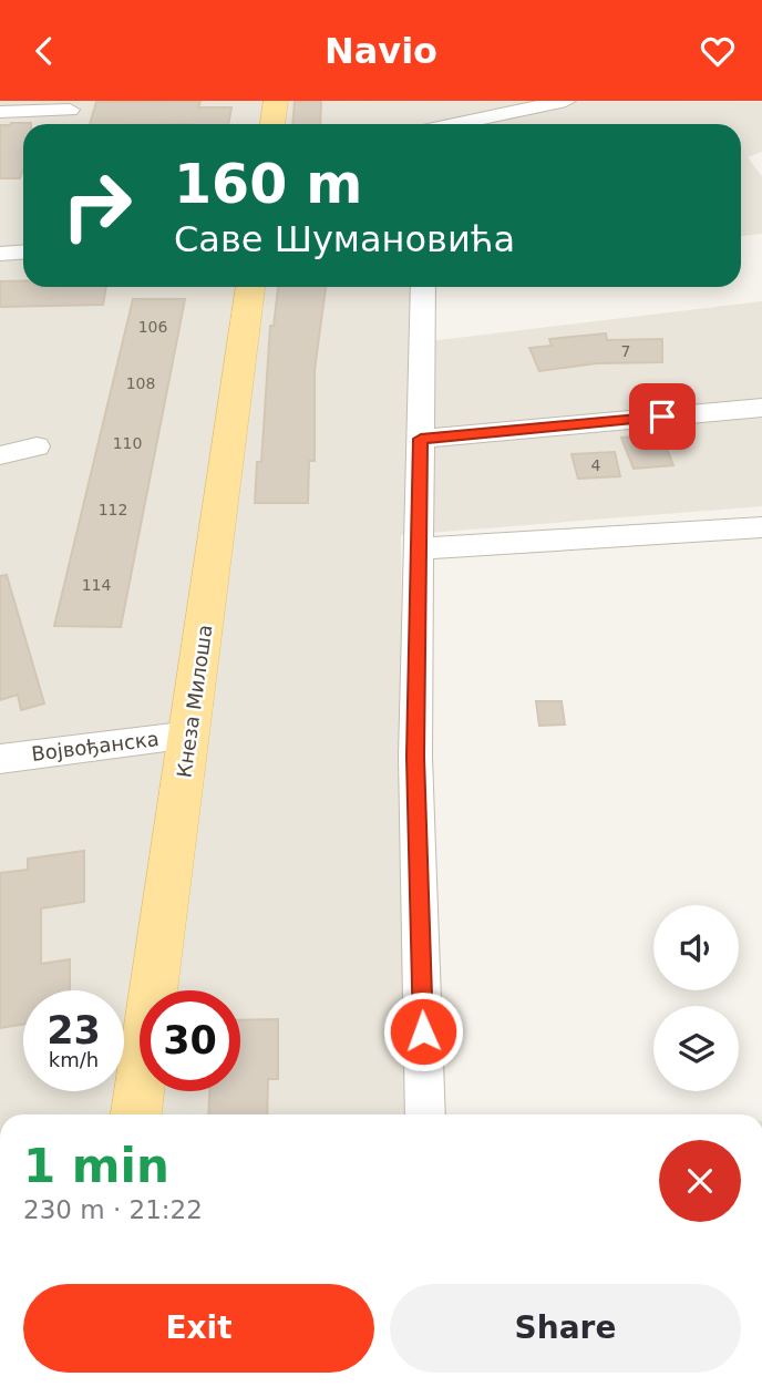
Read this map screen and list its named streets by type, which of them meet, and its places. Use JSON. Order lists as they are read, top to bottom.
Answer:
{
  "streets": {
    "main road": ["Кнеза Милоша"],
    "street": ["Војвођанска"]
  },
  "crossings": [
    ["Кнеза Милоша", "Војвођанска"]
  ],
  "house_numbers": [
    "106",
    "7",
    "108",
    "110",
    "4",
    "112",
    "114"
  ],
  "page": {
    "header": "Navio",
    "turn": ["160 m", "Саве Шумановића"],
    "speed": "23 km/h",
    "limit": "30",
    "heading": ["1 min", "230 m · 21:22"],
    "buttons": ["Exit", "Share"]
  }
}
